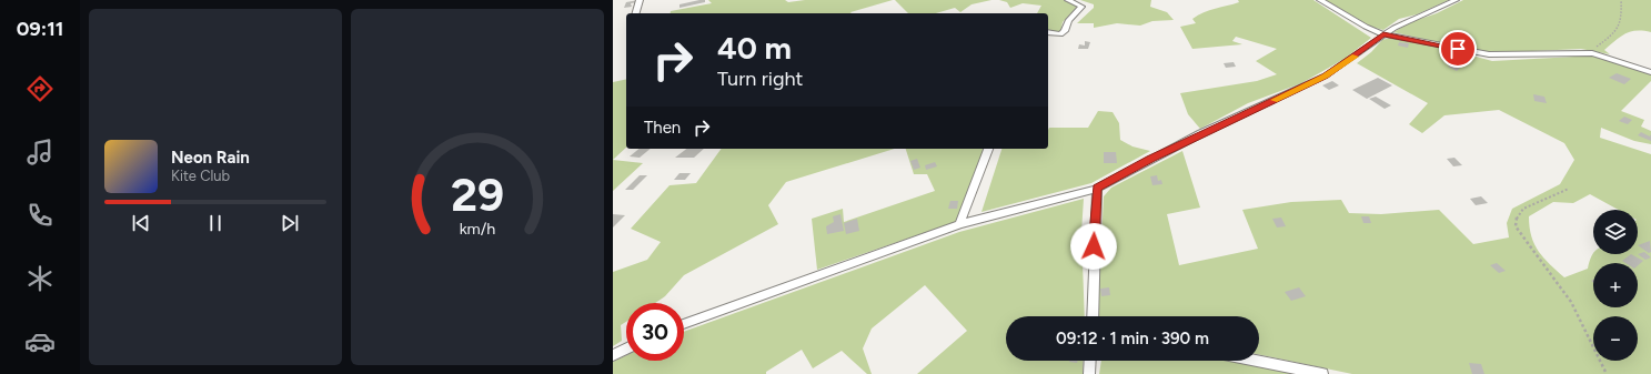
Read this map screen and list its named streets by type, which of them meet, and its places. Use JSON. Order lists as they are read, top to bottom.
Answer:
{
  "page": {
    "tabs": "09:11",
    "turn": ["40 m", "Turn right"],
    "then": "Then",
    "song": ["Neon Rain", "Kite Club"],
    "map_buttons": ["+", "−"],
    "limit": "30",
    "trip": "09:12 · 1 min · 390 m",
    "gauge": ["29", "km/h"]
  }
}
